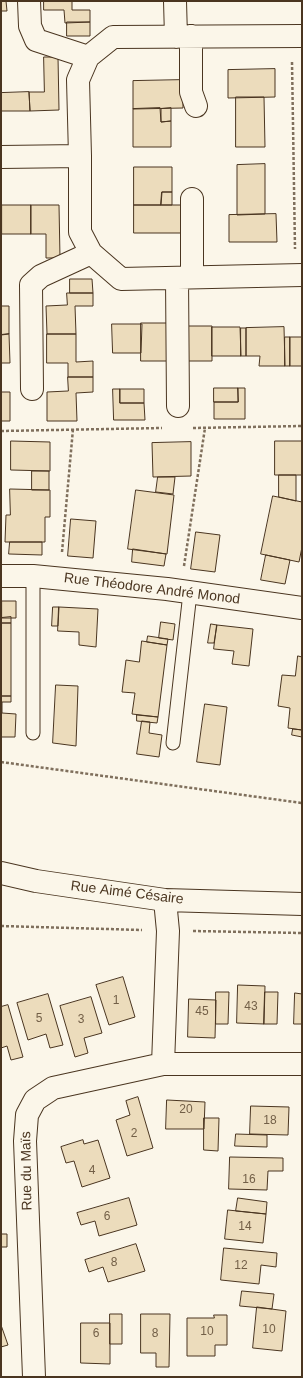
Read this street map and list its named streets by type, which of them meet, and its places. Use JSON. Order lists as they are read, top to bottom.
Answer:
{
  "streets": {
    "street": ["Rue Théodore André Monod", "Rue Aimé Césaire", "Rue du Maïs"]
  },
  "house_numbers": [
    "1",
    "43",
    "45",
    "5",
    "3",
    "20",
    "18",
    "2",
    "4",
    "16",
    "6",
    "14",
    "8",
    "12",
    "10",
    "10",
    "6",
    "8"
  ]
}
